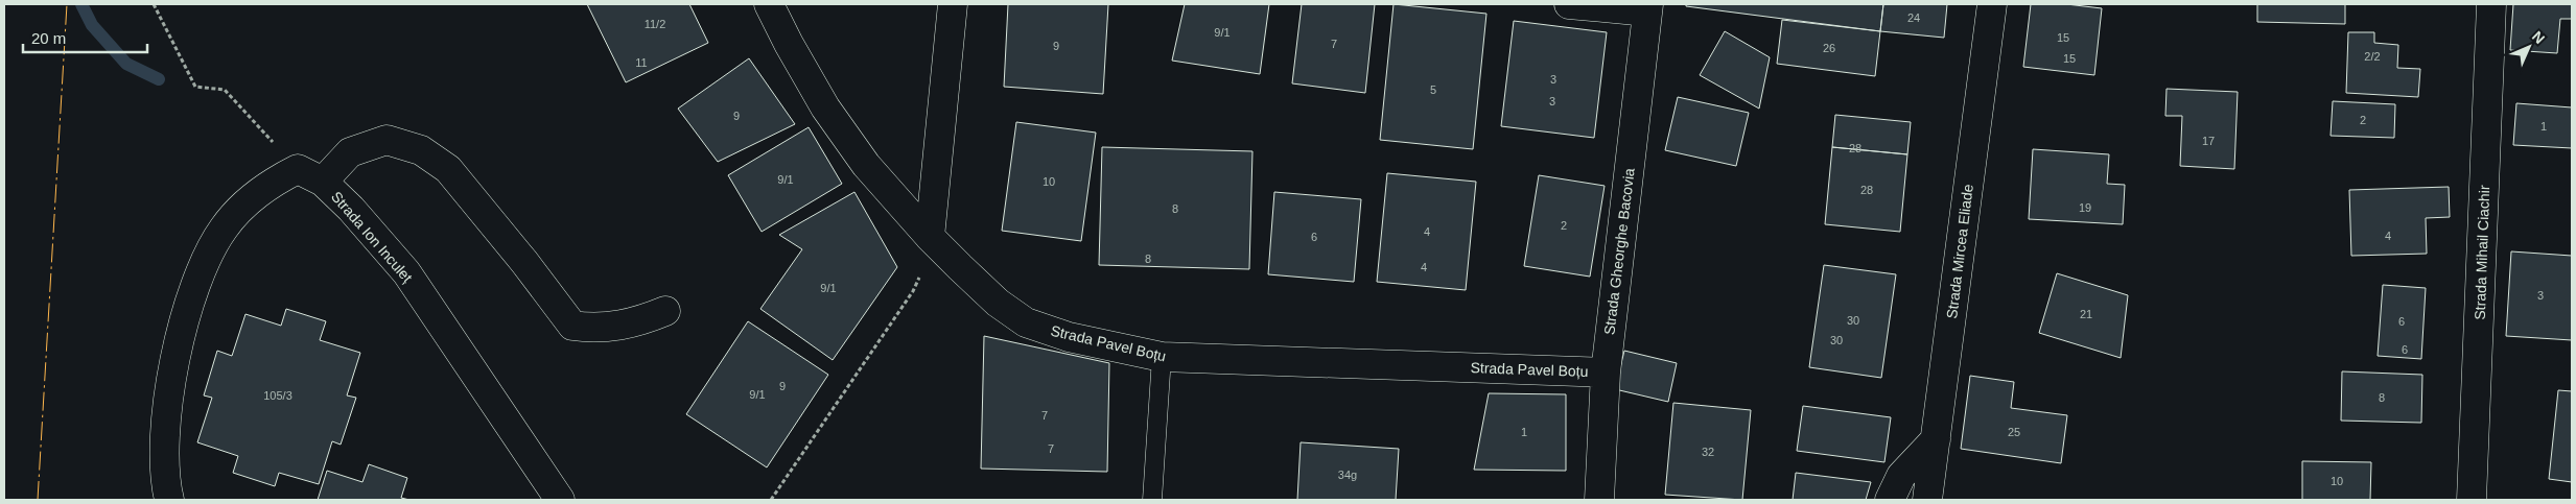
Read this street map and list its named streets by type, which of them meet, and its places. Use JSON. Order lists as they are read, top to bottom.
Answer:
{
  "streets": {
    "street": [
      "Strada Ion Inculeț",
      "Strada Gheorghe Bacovia",
      "Strada Mircea Eliade",
      "Strada Mihail Ciachir",
      "Strada Pavel Boțu"
    ]
  },
  "crossings": [
    ["Strada Gheorghe Bacovia", "Strada Pavel Boțu"]
  ],
  "house_numbers": [
    "24",
    "11/2",
    "9/1",
    "15",
    "7",
    "9",
    "26",
    "2/2",
    "15",
    "11",
    "3",
    "5",
    "3",
    "9",
    "2",
    "1",
    "17",
    "28",
    "9/1",
    "10",
    "28",
    "19",
    "8",
    "2",
    "4",
    "4",
    "6",
    "8",
    "4",
    "9/1",
    "3",
    "21",
    "30",
    "6",
    "30",
    "6",
    "9",
    "9/1",
    "105/3",
    "8",
    "7",
    "1",
    "25",
    "7",
    "32",
    "34g",
    "10"
  ],
  "scale_bar": "20 m",
  "north": "top right"
}
